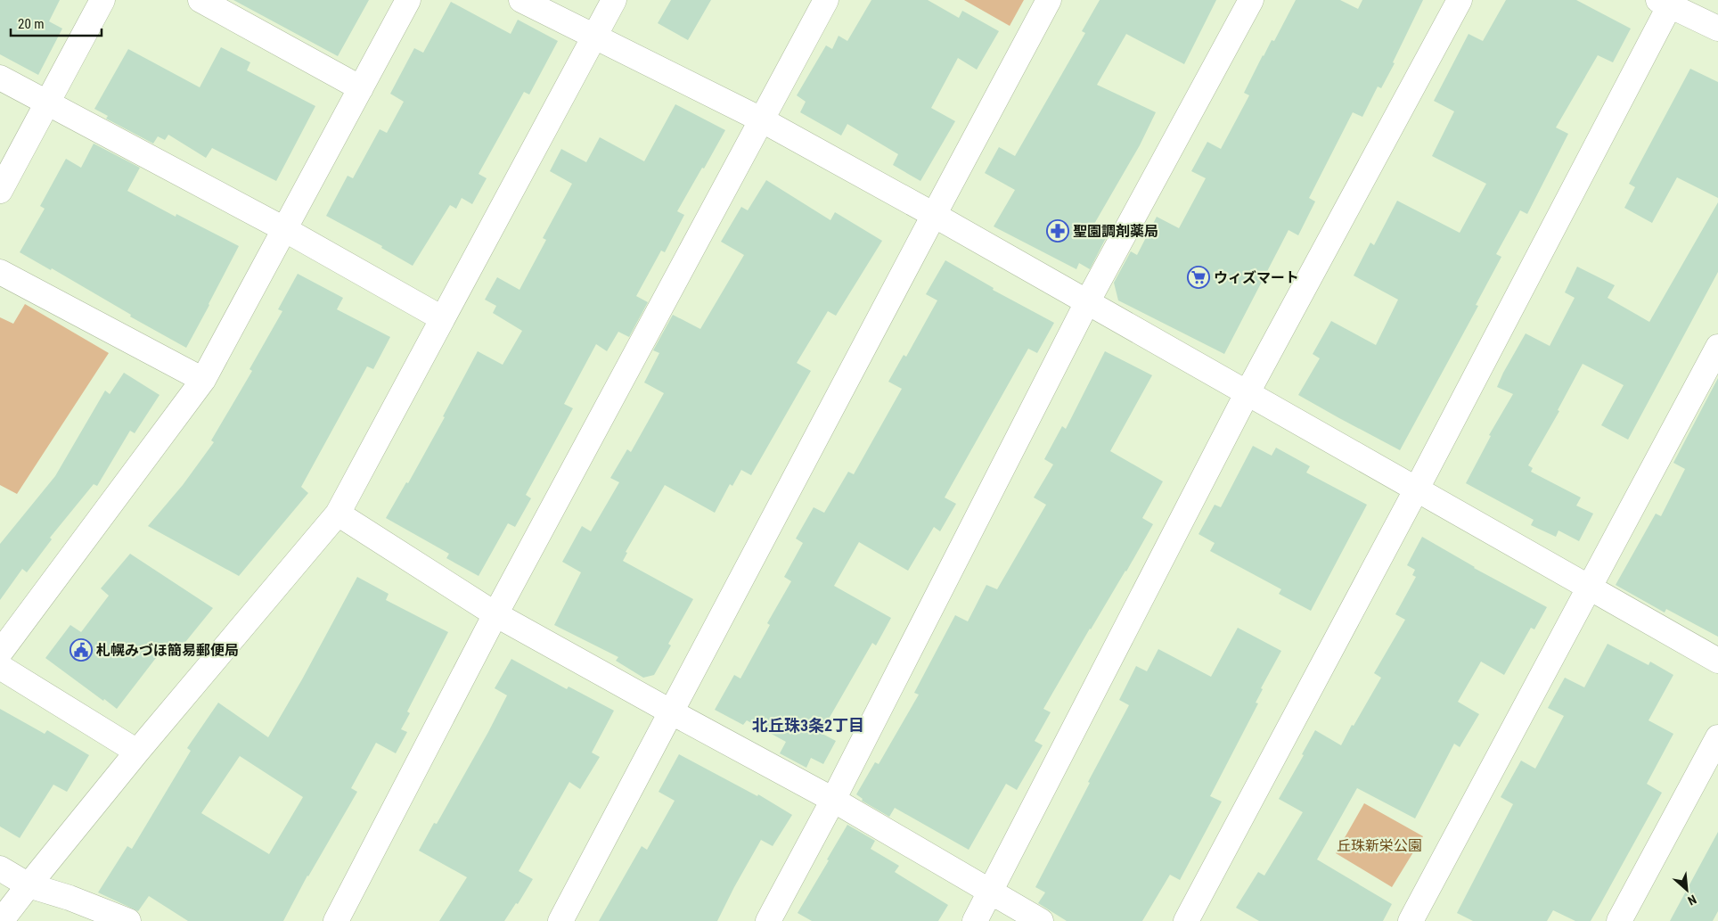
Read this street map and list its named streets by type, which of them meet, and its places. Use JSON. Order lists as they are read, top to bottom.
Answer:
{
  "districts": ["北丘珠3条2丁目"],
  "parks": ["丘珠新栄公園"],
  "places": {
    "pharmacy": ["聖園調剤薬局"],
    "supermarket": ["ウィズマート"],
    "public building": ["札幌みづほ簡易郵便局"]
  },
  "scale_bar": "20 m",
  "north": "bottom right"
}
